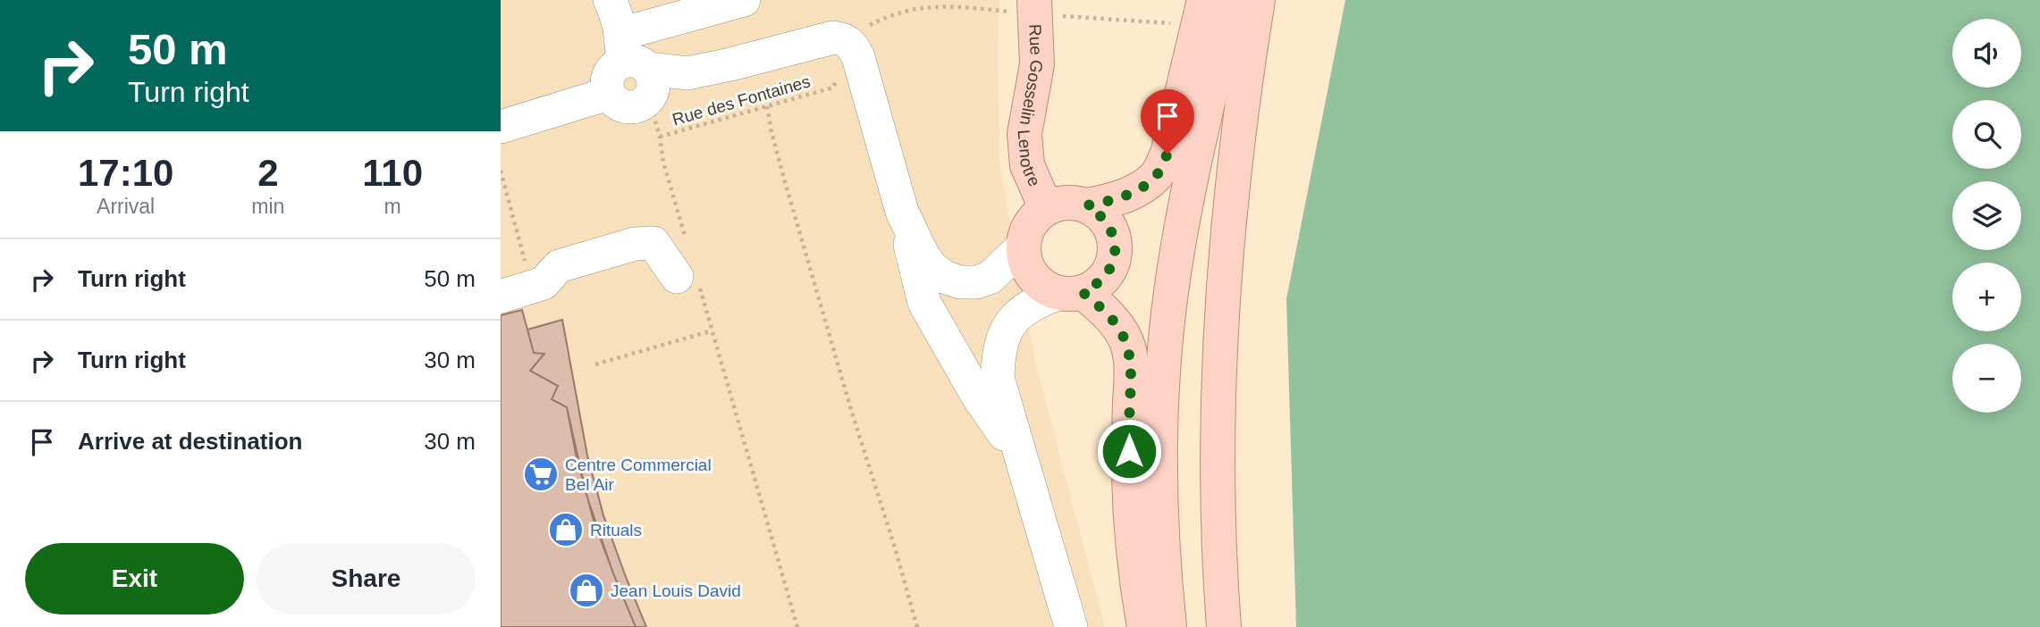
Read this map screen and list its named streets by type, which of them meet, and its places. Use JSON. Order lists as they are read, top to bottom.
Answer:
{
  "streets": {
    "main road": ["Rue Gosselin Lenotre"],
    "path": ["Rue des Fontaines"]
  },
  "crossings": [
    ["Rue des Fontaines", "Rue Gosselin Lenotre"]
  ],
  "places": {
    "supermarket": ["Centre Commercial Bel Air"],
    "shop": ["Rituals", "Jean Louis David"]
  },
  "page": {
    "turn": ["50 m", "Turn right"],
    "map_buttons": ["+", "−"],
    "eta": [
      "17:10",
      "Arrival",
      "2",
      "min",
      "110",
      "m"
    ],
    "list": [
      {
        "name": "Turn right",
        "value": "50 m"
      },
      {
        "name": "Turn right",
        "value": "30 m"
      },
      {
        "name": "Arrive at destination",
        "value": "30 m"
      }
    ],
    "buttons": ["Exit", "Share"]
  }
}
